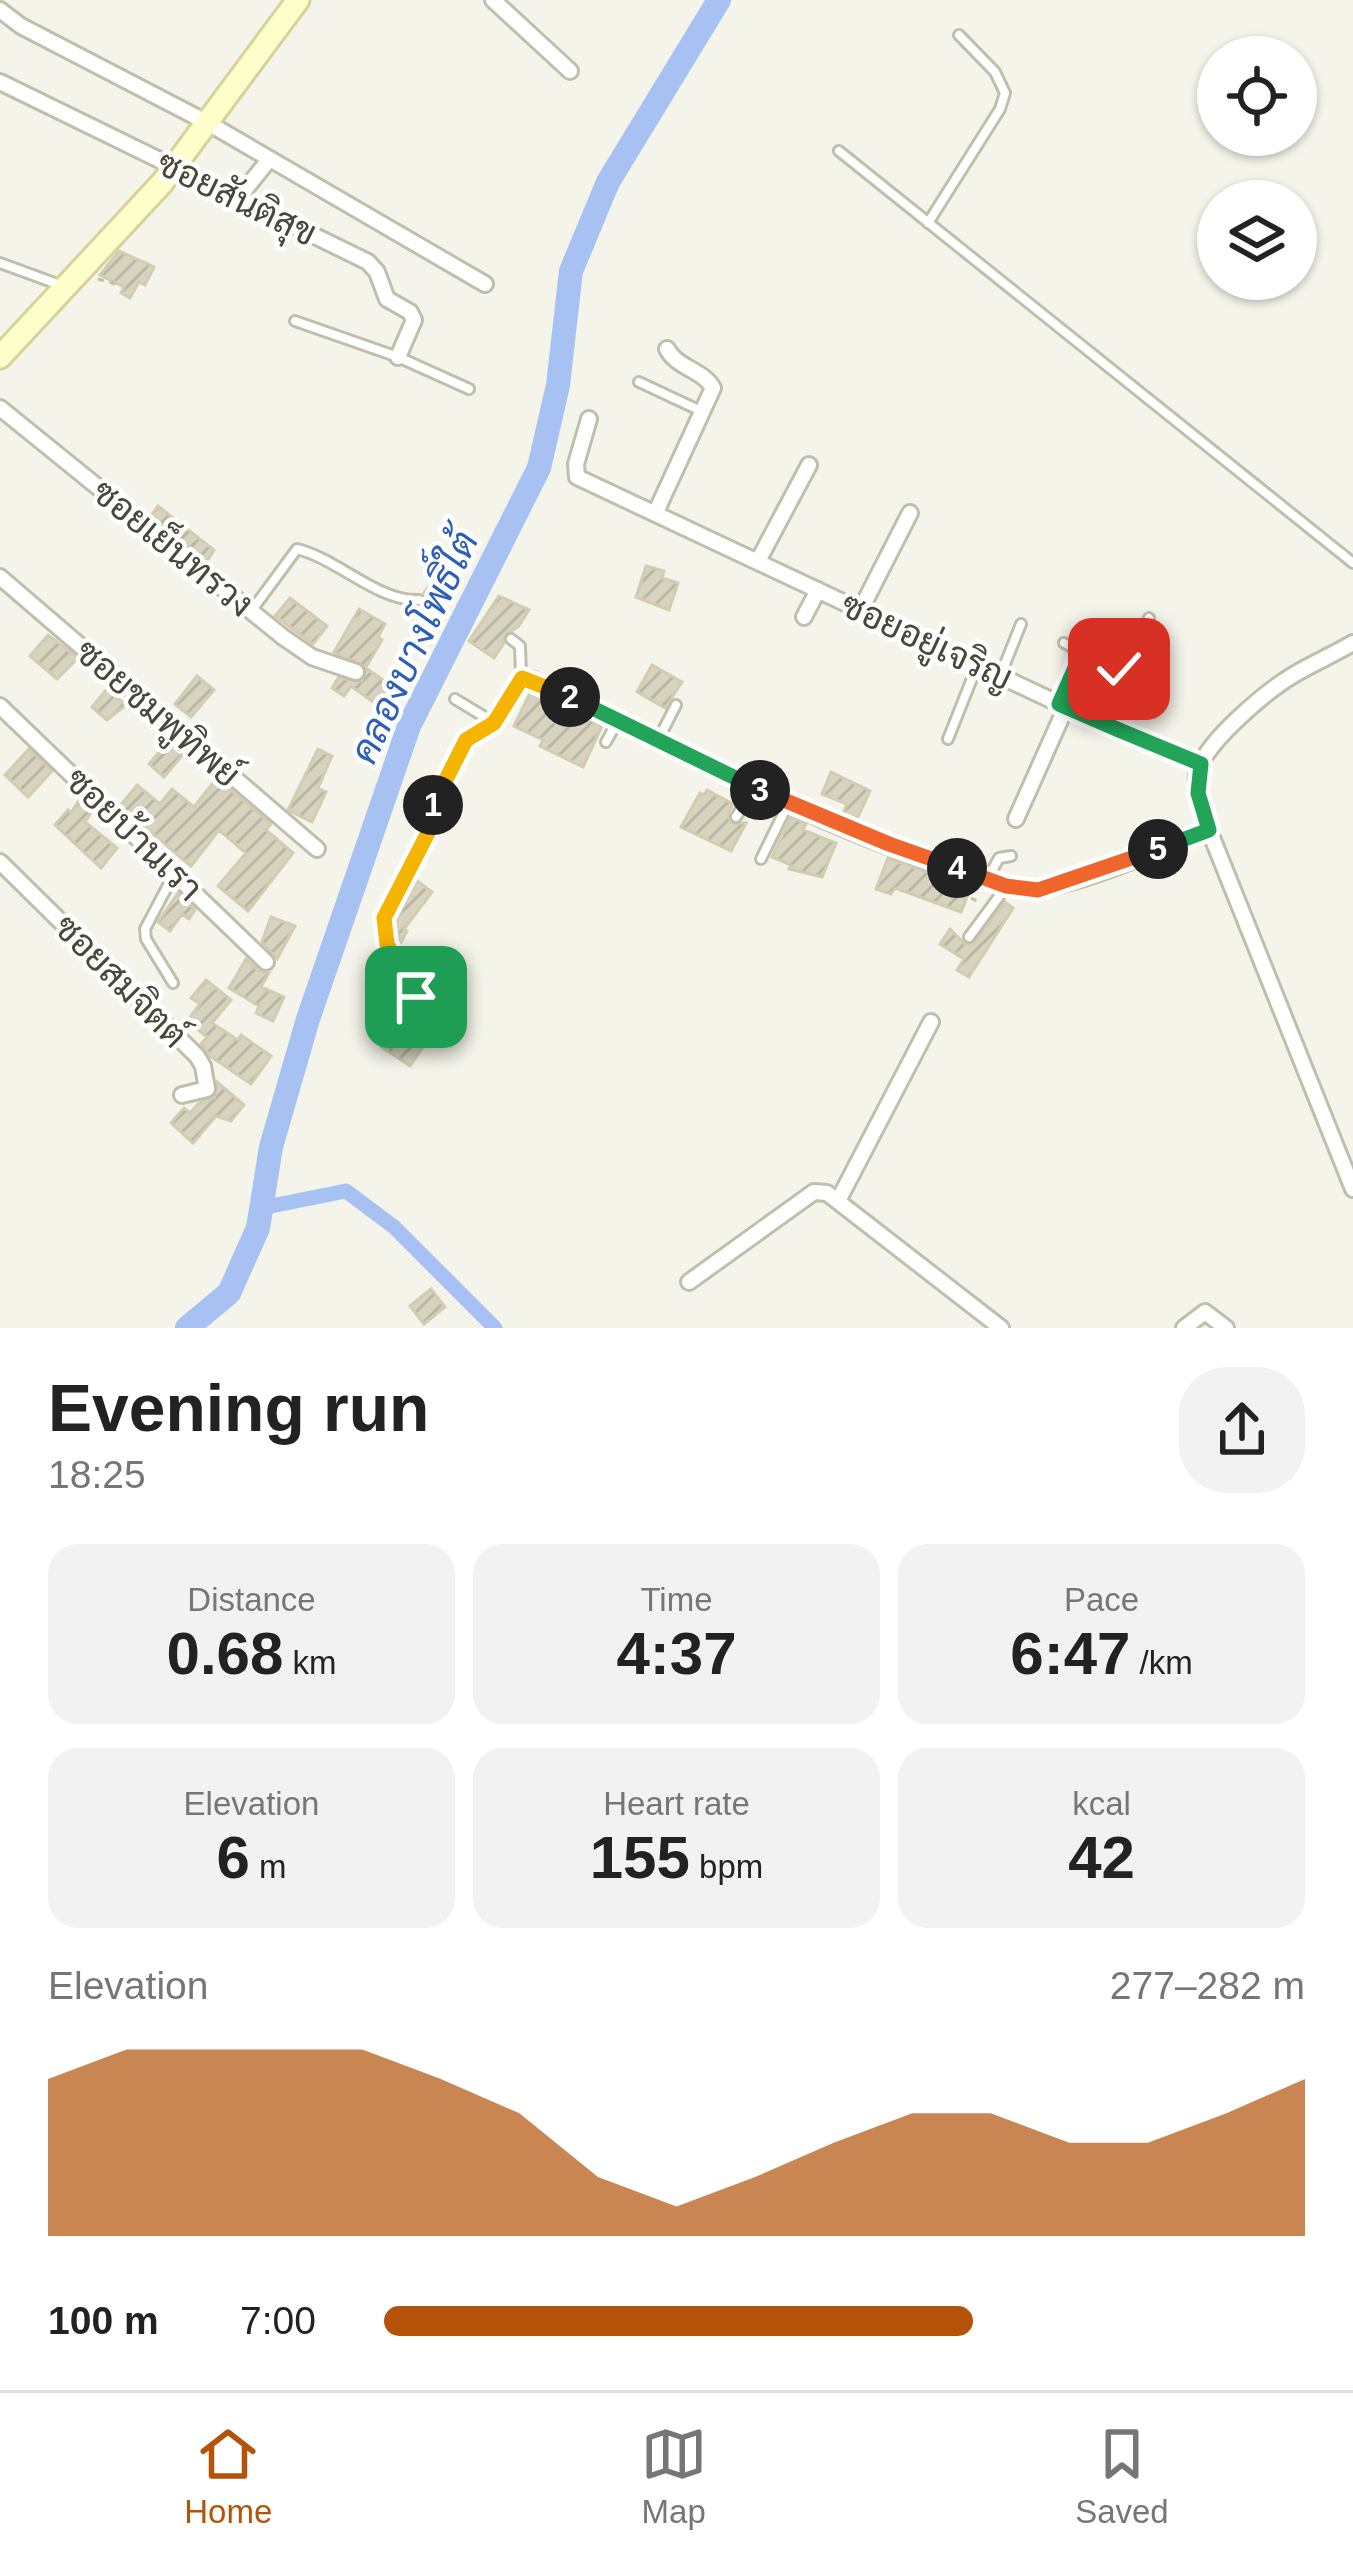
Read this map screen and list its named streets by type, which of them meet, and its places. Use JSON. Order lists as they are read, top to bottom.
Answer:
{
  "streets": {
    "street": [
      "ซอยสันติสุข",
      "ซอยเย็นทรวง",
      "ซอยอยู่เจริญ",
      "ซอยชมพูทิพย์",
      "ซอยบ้านเรา",
      "ซอยสมจิตต์"
    ]
  },
  "water": ["คลองบางโพธิ์ใต้"],
  "page": {
    "pins": [
      "2",
      "3",
      "1",
      "5",
      "4"
    ],
    "heading": ["Evening run", "18:25"],
    "stats": [
      ["Distance", "0.68 km"],
      ["Time", "4:37"],
      ["Pace", "6:47 /km"],
      ["Elevation", "6 m"],
      ["Heart rate", "155 bpm"],
      ["kcal", "42"]
    ],
    "chart": ["Elevation", "277–282 m"],
    "list": [
      {
        "name": "100 m",
        "note": "7:00"
      }
    ],
    "tabs": ["Home", "Map", "Saved"]
  }
}
